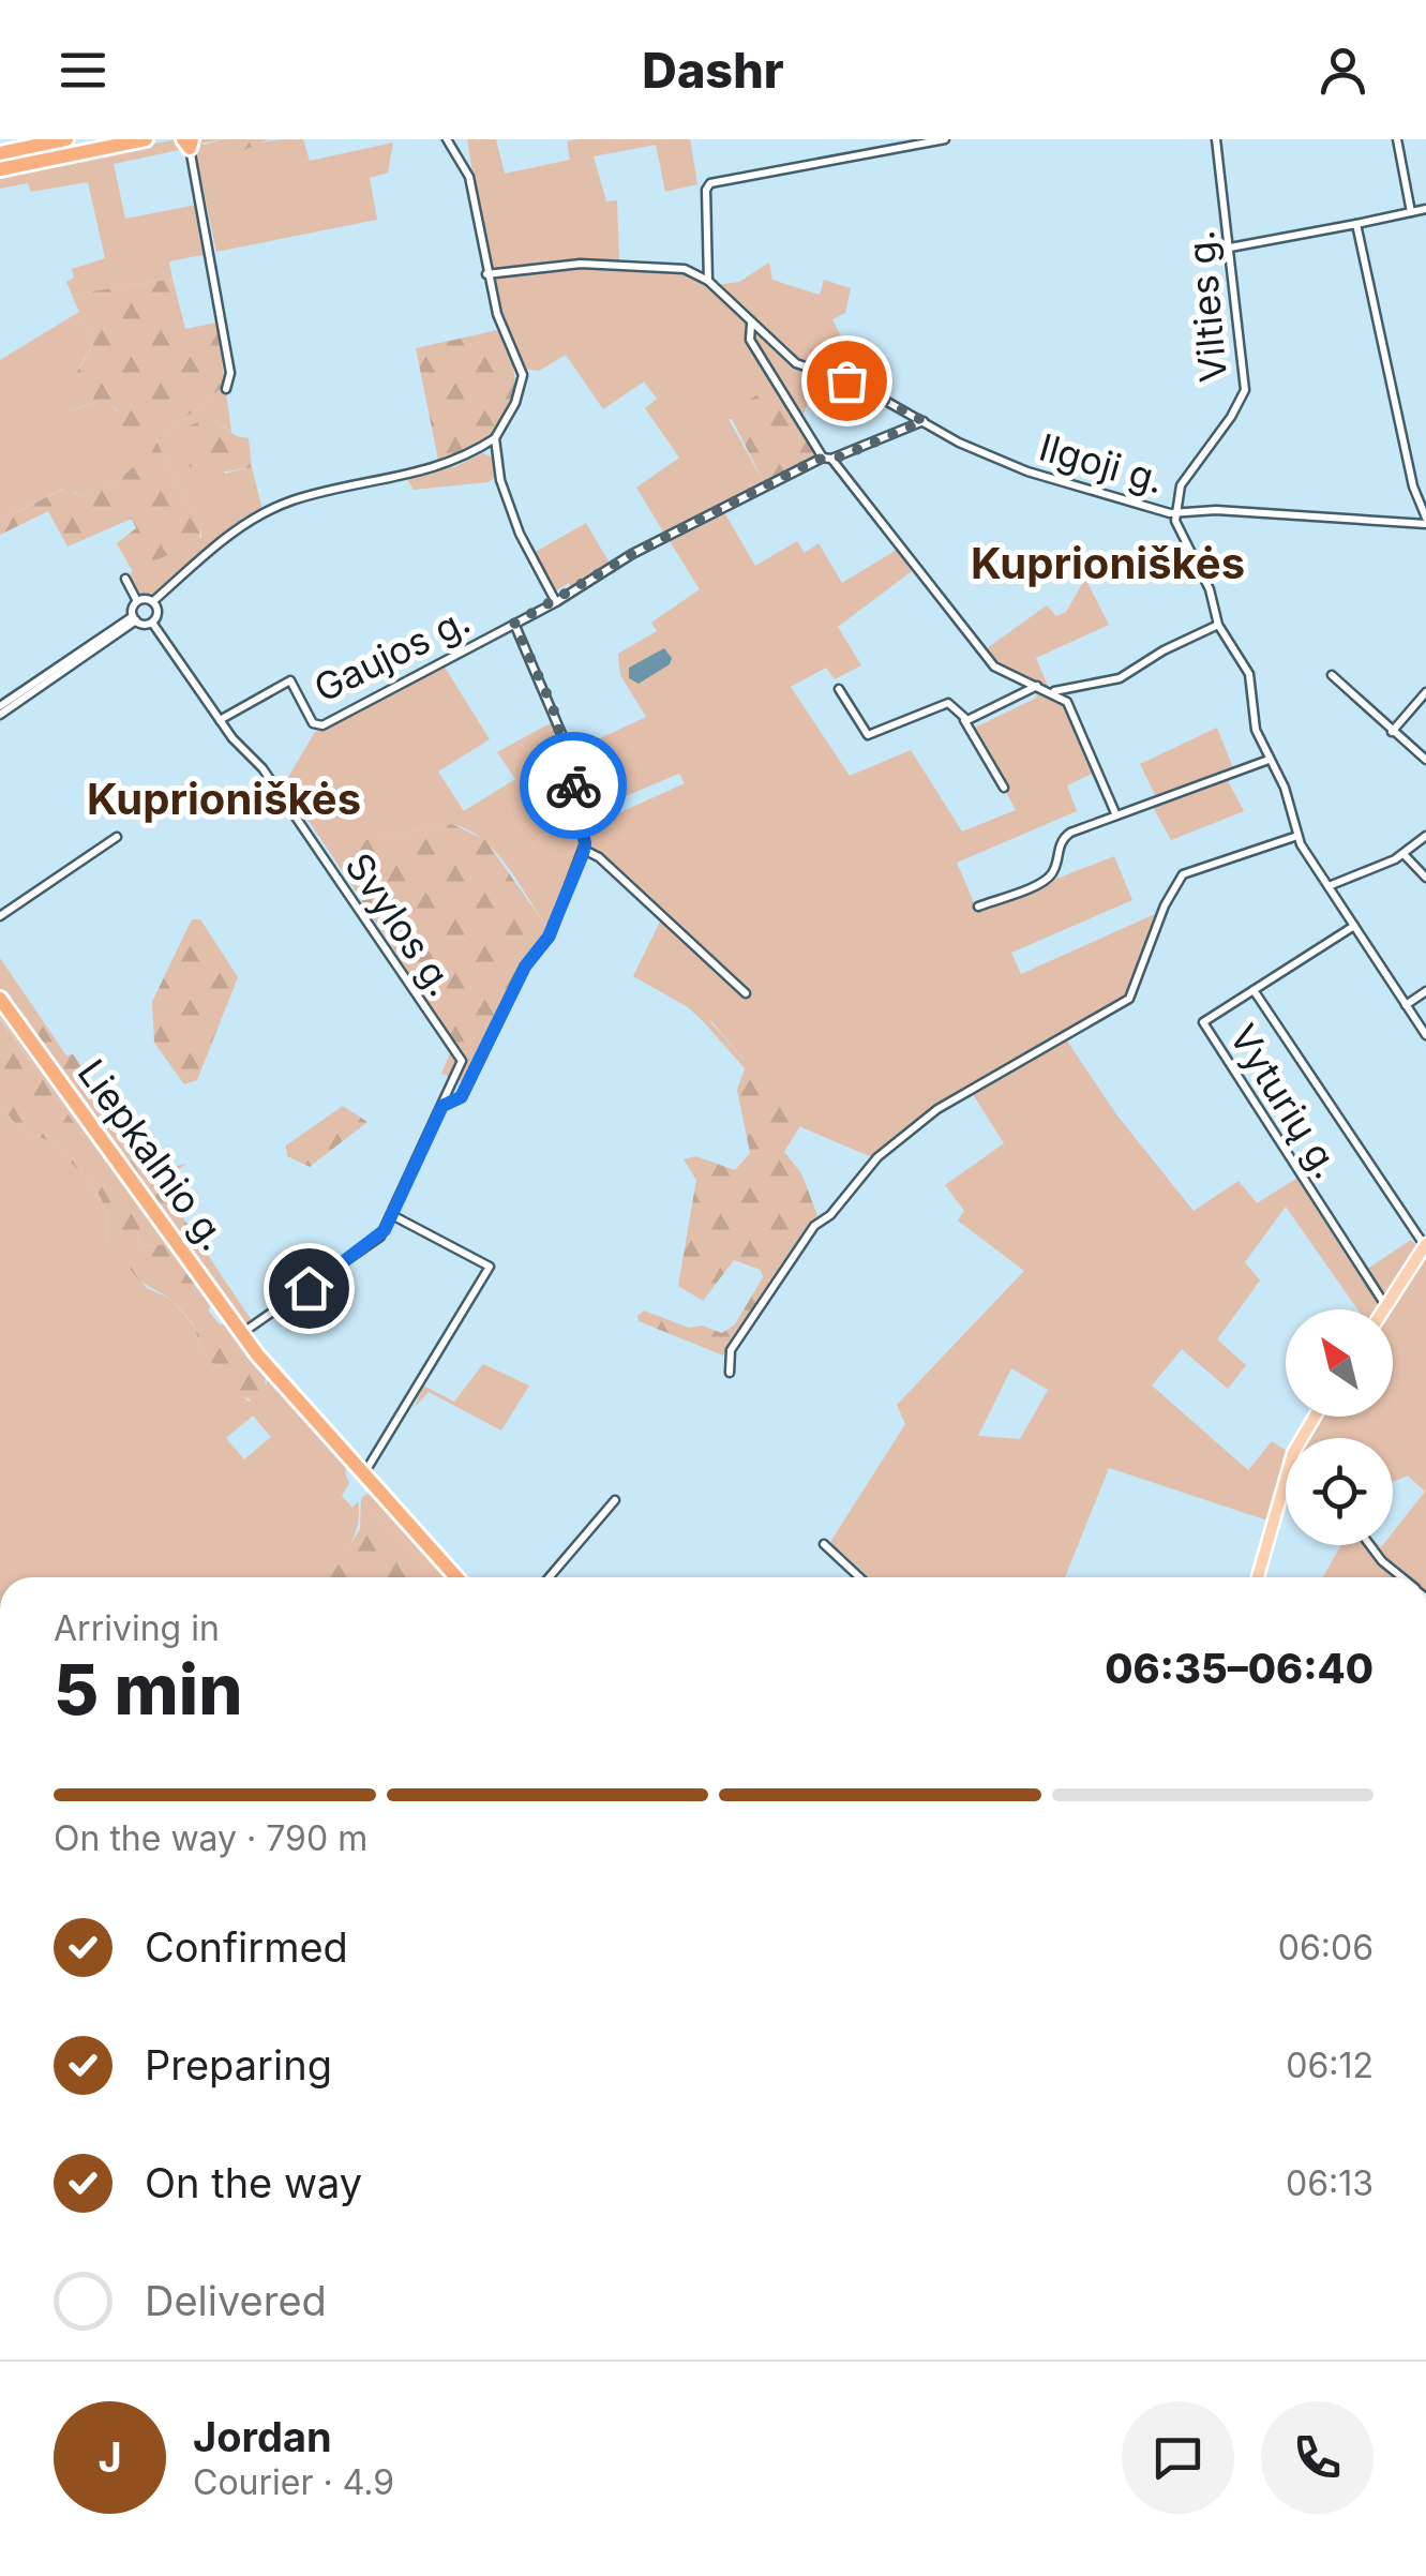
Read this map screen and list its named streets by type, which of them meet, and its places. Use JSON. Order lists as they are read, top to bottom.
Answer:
{
  "streets": {
    "highway": ["Liepkalnio g."],
    "street": [
      "Vilties g.",
      "Ilgoji g.",
      "Gaujos g.",
      "Svylos g.",
      "Vyturių g."
    ]
  },
  "crossings": [
    ["Vilties g.", "Ilgoji g."],
    ["Ilgoji g.", "Gaujos g."],
    ["Ilgoji g.", "Vyturių g."],
    ["Gaujos g.", "Svylos g."]
  ],
  "districts": ["Kuprioniškės", "Kuprioniškės"],
  "north": "top left",
  "page": {
    "header": "Dashr",
    "heading": ["5 min", "Arriving in", "06:35–06:40"],
    "panel": ["Jordan", "Courier · 4.9"],
    "bar": "On the way · 790 m",
    "list": [
      ["Confirmed", "06:06"],
      ["Preparing", "06:12"],
      ["On the way", "06:13"],
      "Delivered"
    ],
    "round": "J"
  }
}
